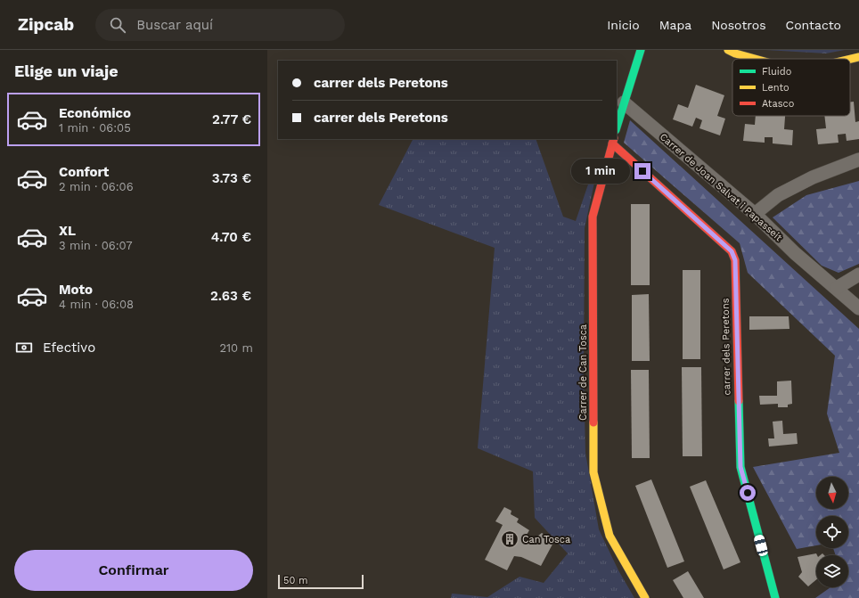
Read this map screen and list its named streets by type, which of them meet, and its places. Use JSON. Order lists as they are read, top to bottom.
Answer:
{
  "streets": {
    "street": ["Carrer de Joan Salvat i Papasseit", "carrer dels Peretons", "Carrer de Can Tosca"]
  },
  "crossings": [
    ["carrer dels Peretons", "Carrer de Can Tosca"]
  ],
  "places": {
    "building": ["Can Tosca"]
  },
  "legend": ["Fluido", "Lento", "Atasco"],
  "scale_bar": "50 m",
  "north": "bottom",
  "page": {
    "header": "Zipcab",
    "search": "Buscar aquí",
    "nav": [
      "Inicio",
      "Mapa",
      "Nosotros",
      "Contacto"
    ],
    "heading": "Elige un viaje",
    "banner": ["carrer dels Peretons", "carrer dels Peretons"],
    "list": [
      {
        "name": "Económico",
        "note": "1 min · 06:05",
        "value": "2.77 €"
      },
      {
        "name": "Confort",
        "note": "2 min · 06:06",
        "value": "3.73 €"
      },
      {
        "name": "XL",
        "note": "3 min · 06:07",
        "value": "4.70 €"
      },
      {
        "name": "Moto",
        "note": "4 min · 06:08",
        "value": "2.63 €"
      }
    ],
    "bubble": "1 min",
    "pay": ["Efectivo", "210 m"],
    "buttons": "Confirmar",
    "scale": "50 m"
  }
}
